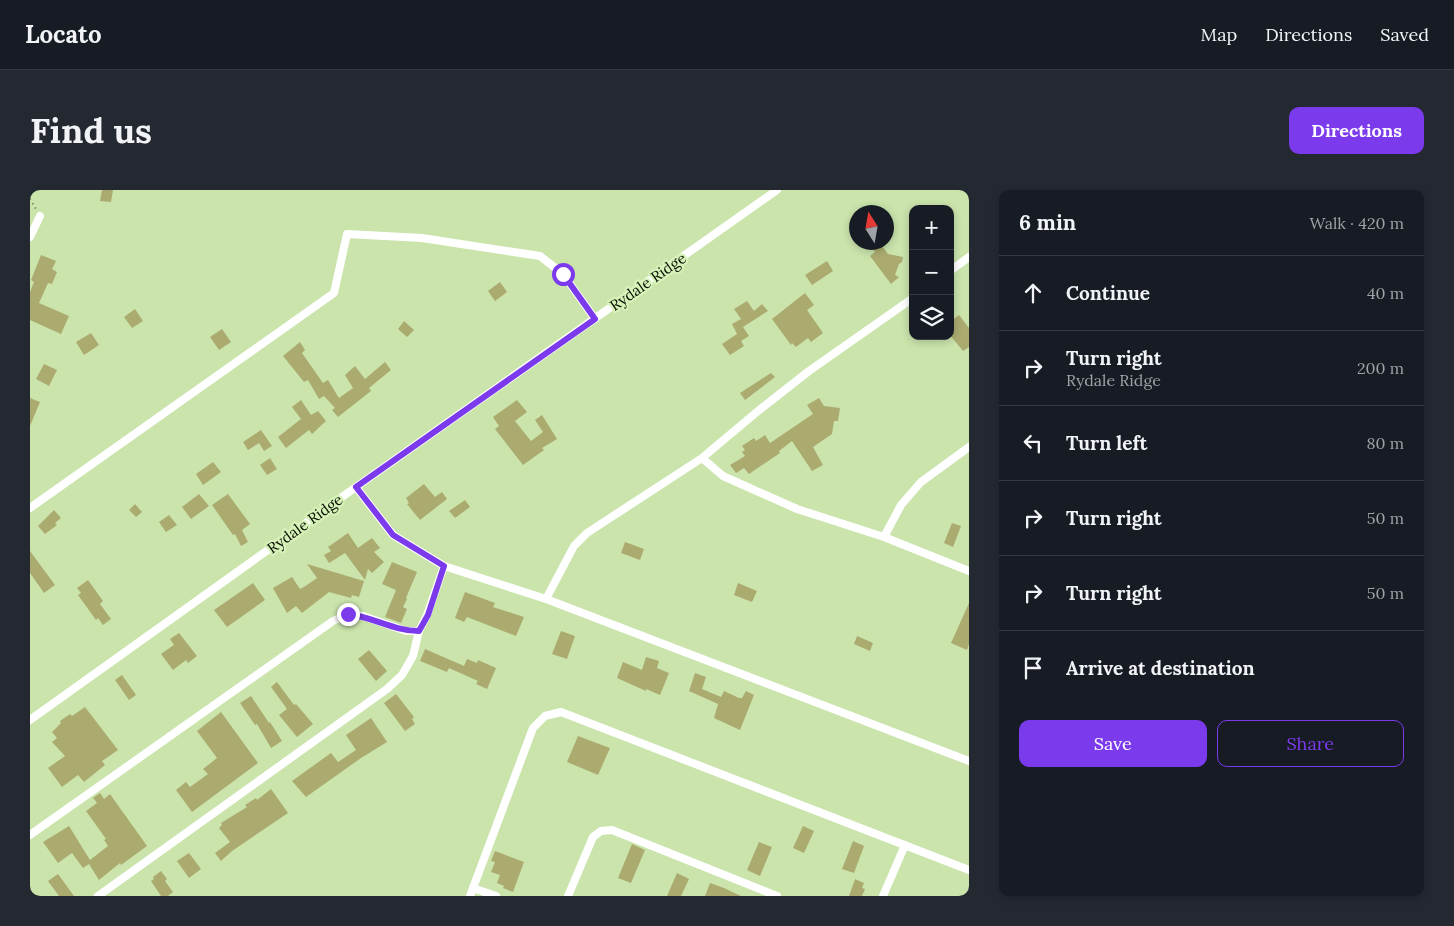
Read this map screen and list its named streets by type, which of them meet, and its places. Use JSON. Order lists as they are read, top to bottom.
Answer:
{
  "streets": {
    "street": ["Rydale Ridge"]
  },
  "north": "top",
  "page": {
    "header": "Locato",
    "nav": ["Map", "Directions", "Saved"],
    "buttons": [
      "Directions",
      ["Save", "Share"]
    ],
    "title": "Find us",
    "heading": ["6 min", "Walk · 420 m"],
    "map_buttons": ["+", "−"],
    "list": [
      ["Continue", "40 m"],
      ["Turn right", "Rydale Ridge", "200 m"],
      ["Turn left", "80 m"],
      ["Turn right", "50 m"],
      ["Turn right", "50 m"],
      "Arrive at destination"
    ]
  }
}
